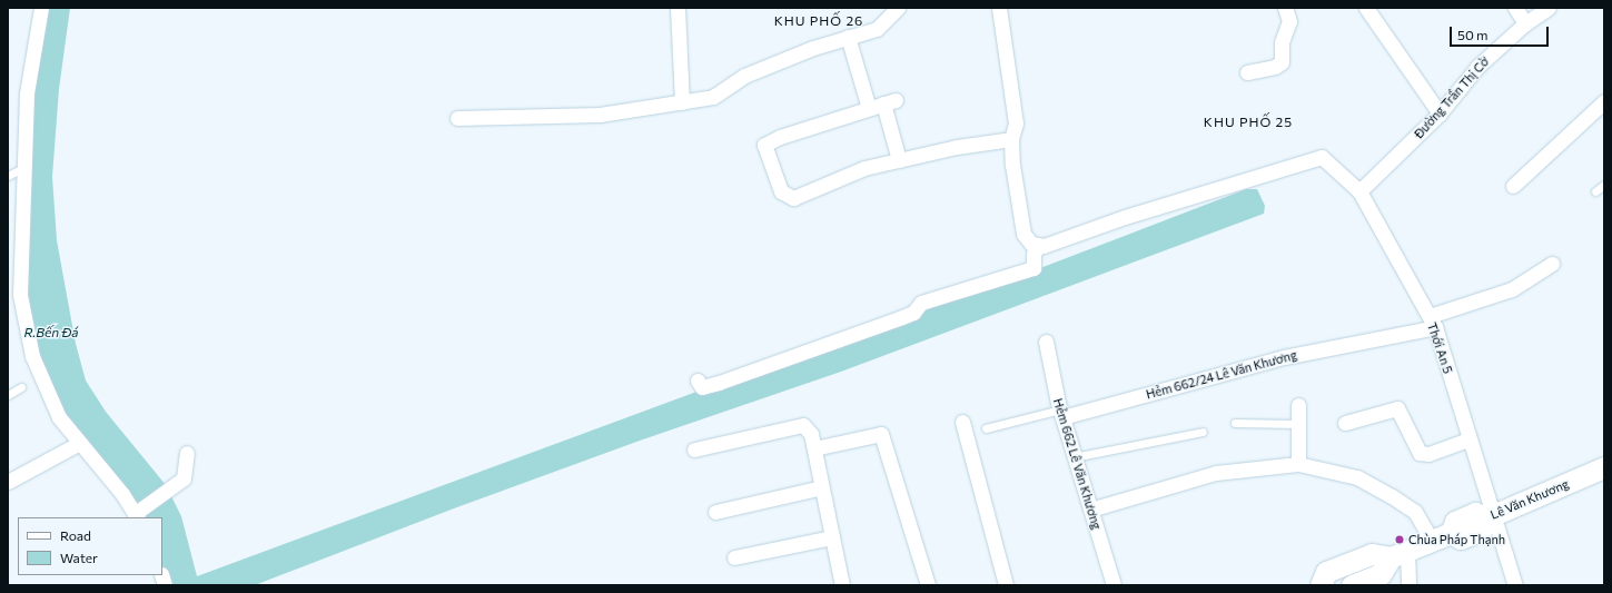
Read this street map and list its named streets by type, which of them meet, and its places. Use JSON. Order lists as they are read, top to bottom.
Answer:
{
  "streets": {
    "main road": ["Lê Văn Khương"],
    "street": [
      "Đường Trần Thị Cờ",
      "Thới An 5",
      "Hẻm 662/24 Lê Văn Khương",
      "Hẻm 662 Lê Văn Khương"
    ]
  },
  "crossings": [
    ["Đường Trần Thị Cờ", "Thới An 5"],
    ["Thới An 5", "Hẻm 662/24 Lê Văn Khương"],
    ["Thới An 5", "Lê Văn Khương"],
    ["Hẻm 662/24 Lê Văn Khương", "Hẻm 662 Lê Văn Khương"]
  ],
  "districts": ["KHU PHỐ 26", "KHU PHỐ 25"],
  "water": ["R.Bến Đá"],
  "places": ["Chùa Pháp Thạnh"],
  "legend": ["Road", "Water"],
  "scale_bar": "50 m"
}
